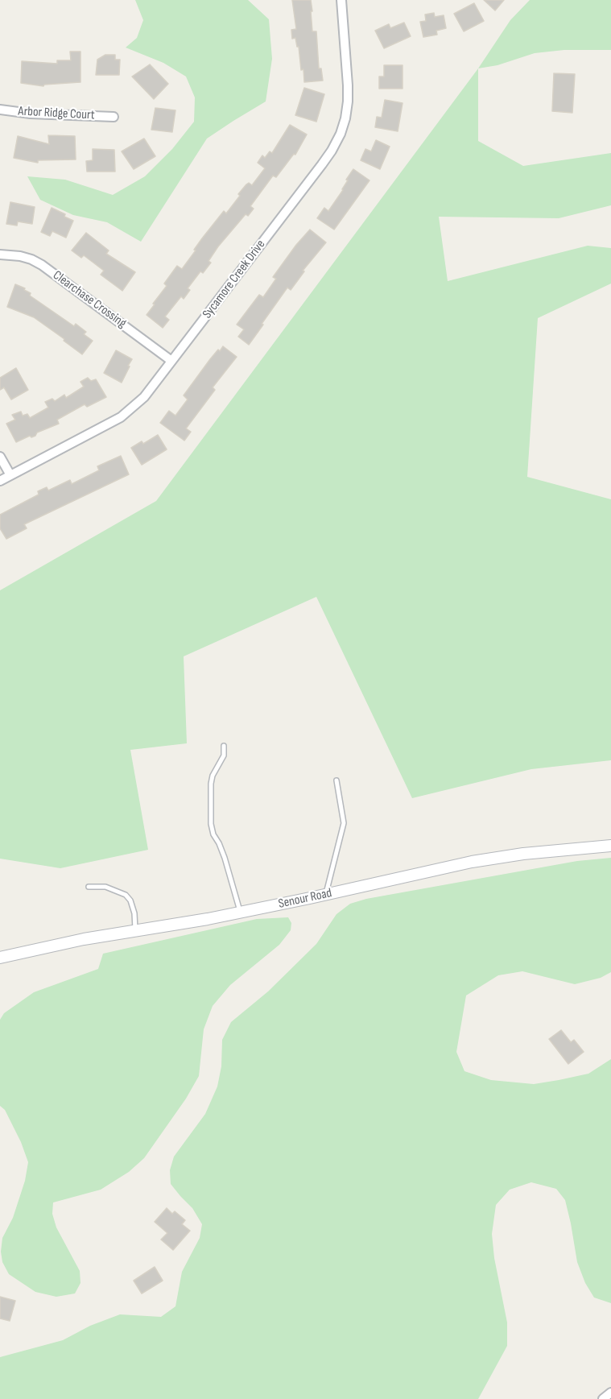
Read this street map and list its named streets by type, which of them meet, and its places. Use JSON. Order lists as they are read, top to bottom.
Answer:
{
  "streets": {
    "street": [
      "Arbor Ridge Court",
      "Sycamore Creek Drive",
      "Clearchase Crossing",
      "Senour Road"
    ]
  },
  "crossings": [
    ["Sycamore Creek Drive", "Clearchase Crossing"]
  ]
}
